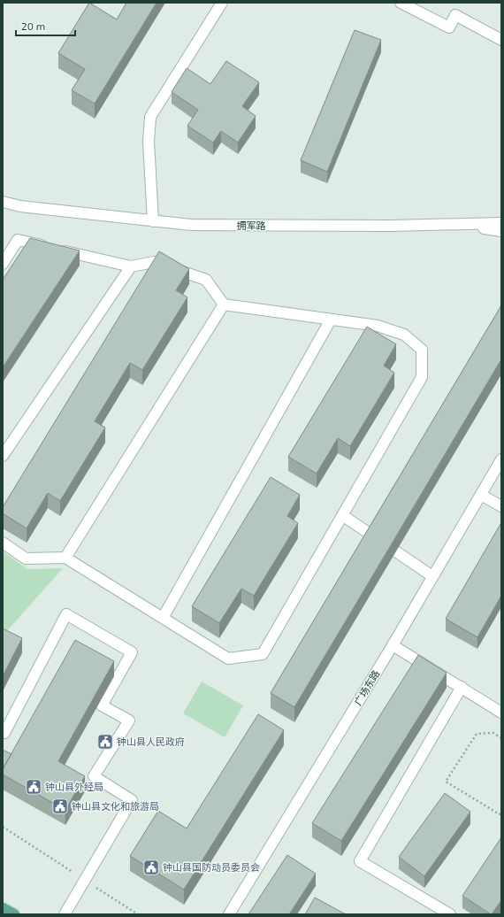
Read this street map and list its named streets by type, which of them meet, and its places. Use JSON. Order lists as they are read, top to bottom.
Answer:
{
  "streets": {
    "street": ["拥军路", "广场东路"]
  },
  "places": {
    "public building": [
      "钟山县人民政府",
      "钟山县外经局",
      "钟山县文化和旅游局",
      "钟山县国防动员委员会"
    ]
  },
  "scale_bar": "20 m"
}
